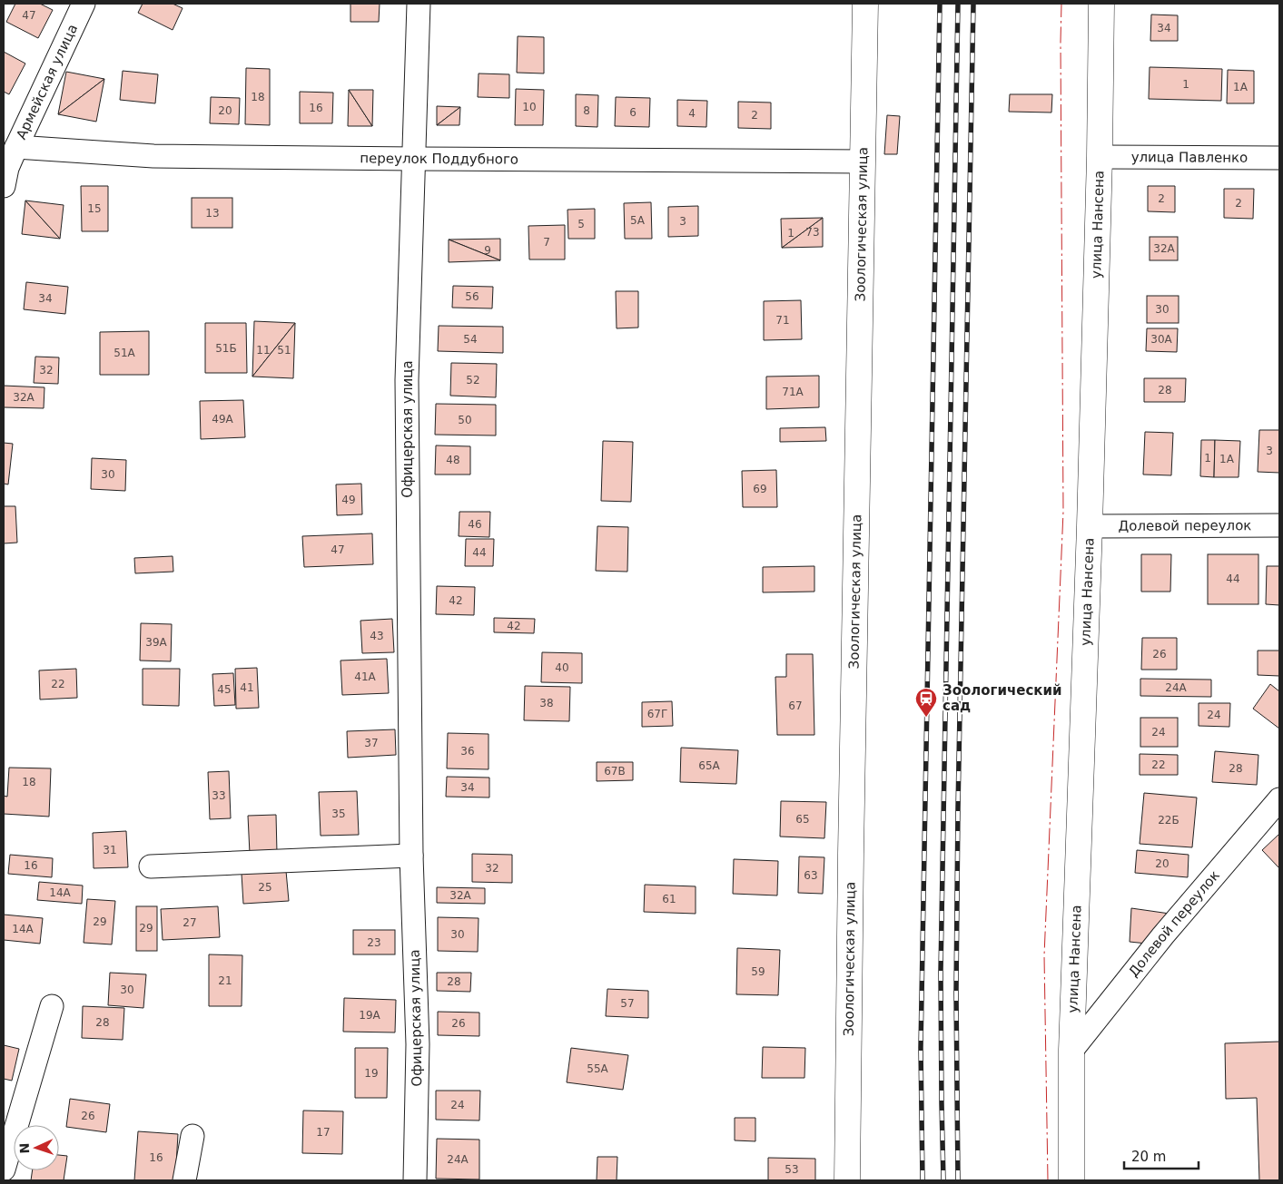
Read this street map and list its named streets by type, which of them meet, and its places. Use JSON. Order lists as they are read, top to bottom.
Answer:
{
  "streets": {
    "main road": ["Зоологическая улица", "улица Нансена"],
    "street": [
      "Армейская улица",
      "улица Павленко",
      "переулок Поддубного",
      "Офицерская улица",
      "Долевой переулок"
    ]
  },
  "crossings": [
    ["Армейская улица", "переулок Поддубного"],
    ["улица Павленко", "улица Нансена"],
    ["переулок Поддубного", "Зоологическая улица"],
    ["переулок Поддубного", "Офицерская улица"],
    ["улица Нансена", "Долевой переулок"]
  ],
  "places": {
    "station": ["Зоологический сад"]
  },
  "house_numbers": [
    "47",
    "34",
    "1",
    "1А",
    "18",
    "10",
    "16",
    "20",
    "8",
    "6",
    "4",
    "2",
    "2",
    "2",
    "15",
    "13",
    "5А",
    "3",
    "5",
    "73",
    "1",
    "7",
    "32А",
    "9",
    "56",
    "34",
    "30",
    "71",
    "54",
    "30А",
    "51Б",
    "11",
    "51",
    "51А",
    "32",
    "52",
    "28",
    "71А",
    "32А",
    "49А",
    "50",
    "3",
    "1",
    "1А",
    "48",
    "30",
    "69",
    "49",
    "46",
    "47",
    "44",
    "44",
    "42",
    "42",
    "43",
    "39А",
    "26",
    "40",
    "41А",
    "22",
    "41",
    "24А",
    "45",
    "38",
    "67",
    "67Г",
    "24",
    "24",
    "37",
    "36",
    "22",
    "65А",
    "28",
    "67В",
    "18",
    "34",
    "33",
    "35",
    "65",
    "22Б",
    "31",
    "20",
    "16",
    "32",
    "63",
    "25",
    "14А",
    "32А",
    "61",
    "29",
    "27",
    "29",
    "14А",
    "30",
    "23",
    "59",
    "21",
    "28",
    "30",
    "57",
    "19А",
    "28",
    "26",
    "55А",
    "19",
    "24",
    "26",
    "17",
    "16",
    "24А",
    "53"
  ],
  "scale_bar": "20 m",
  "north": "left"
}
